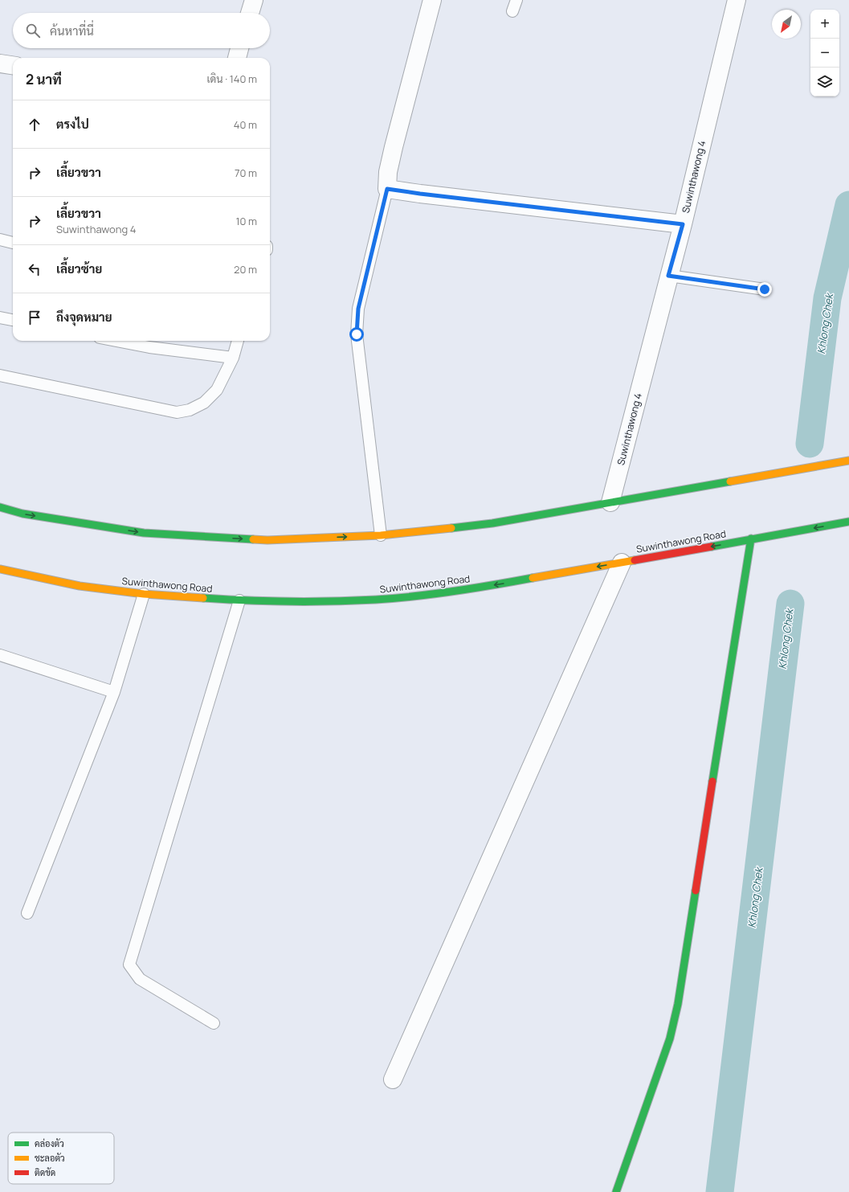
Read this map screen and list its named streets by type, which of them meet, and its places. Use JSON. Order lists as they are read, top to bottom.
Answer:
{
  "streets": {
    "main road": ["Suwinthawong Road"],
    "street": ["Suwinthawong 4"]
  },
  "water": ["Khlong Chek"],
  "legend": ["คล่องตัว", "ชะลอตัว", "ติดขัด"],
  "north": "bottom left",
  "page": {
    "map_buttons": ["+", "−"],
    "search": "ค้นหาที่นี่",
    "heading": ["2 นาที", "เดิน · 140 m"],
    "list": [
      ["ตรงไป", "40 m"],
      ["เลี้ยวขวา", "70 m"],
      ["เลี้ยวขวา", "Suwinthawong 4", "10 m"],
      ["เลี้ยวซ้าย", "20 m"],
      "ถึงจุดหมาย"
    ]
  }
}
